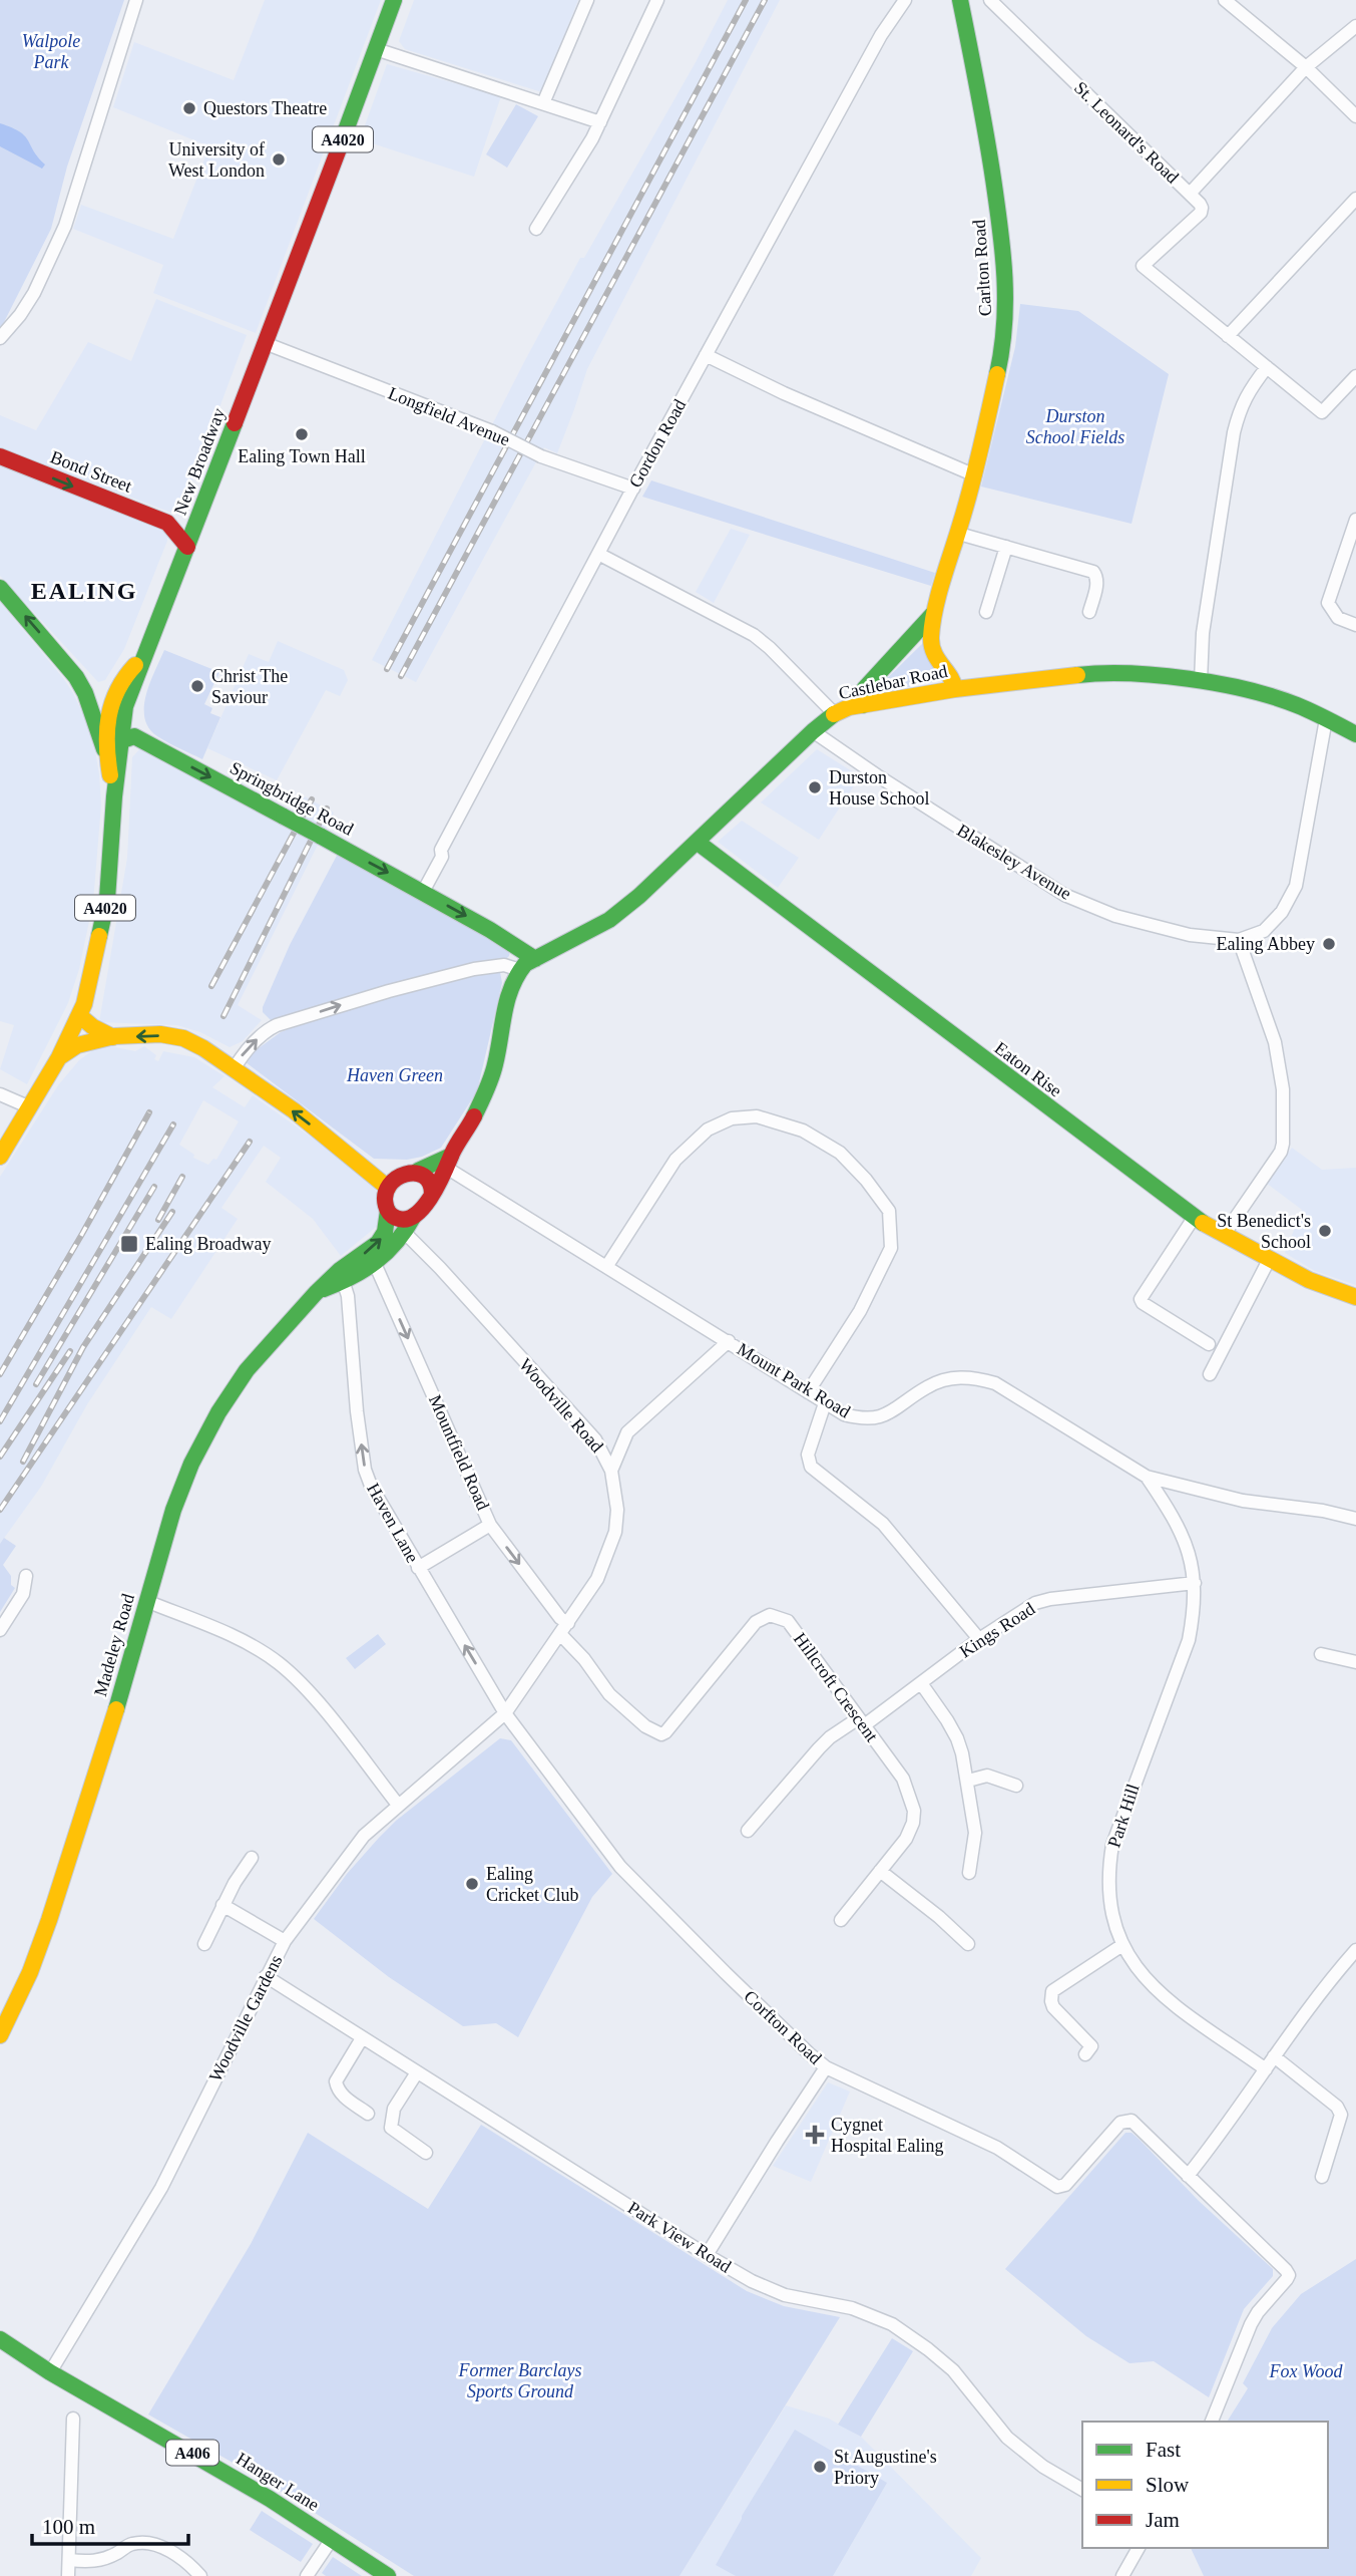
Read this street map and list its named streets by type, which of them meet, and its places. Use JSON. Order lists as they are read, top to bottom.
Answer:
{
  "streets": {
    "main road": [
      "A4020",
      "Carlton Road",
      "New Broadway",
      "Bond Street",
      "Castlebar Road",
      "Springbridge Road",
      "Eaton Rise",
      "Madeley Road",
      "A406",
      "Hanger Lane"
    ],
    "street": [
      "St. Leonard's Road",
      "Longfield Avenue",
      "Gordon Road",
      "Blakesley Avenue",
      "Mount Park Road",
      "Woodville Road",
      "Mountfield Road",
      "Haven Lane",
      "Kings Road",
      "Hillcroft Crescent",
      "Park Hill",
      "Woodville Gardens",
      "Corfton Road",
      "Park View Road"
    ]
  },
  "crossings": [
    ["A4020", "New Broadway"],
    ["Carlton Road", "Castlebar Road"],
    ["Longfield Avenue", "Gordon Road"],
    ["Longfield Avenue", "New Broadway"],
    ["Gordon Road", "Springbridge Road"],
    ["New Broadway", "Bond Street"],
    ["Castlebar Road", "Blakesley Avenue"],
    ["Castlebar Road", "Eaton Rise"],
    ["Mount Park Road", "Park Hill"],
    ["Woodville Road", "Mountfield Road"],
    ["Woodville Road", "Haven Lane"],
    ["Woodville Road", "Madeley Road"],
    ["Woodville Road", "Hillcroft Crescent"],
    ["Woodville Road", "Woodville Gardens"],
    ["Woodville Road", "Corfton Road"],
    ["Mountfield Road", "Madeley Road"],
    ["Haven Lane", "Madeley Road"],
    ["Haven Lane", "Woodville Gardens"],
    ["Haven Lane", "Corfton Road"],
    ["Kings Road", "Hillcroft Crescent"],
    ["Kings Road", "Park Hill"],
    ["Woodville Gardens", "Corfton Road"],
    ["Woodville Gardens", "Park View Road"],
    ["Woodville Gardens", "Hanger Lane"]
  ],
  "one_way": [
    "Bond Street",
    "Springbridge Road",
    "Mountfield Road",
    "Haven Lane"
  ],
  "districts": ["EALING"],
  "parks": [
    "Walpole Park",
    "Durston School Fields",
    "Haven Green",
    "Former Barclays Sports Ground",
    "Fox Wood"
  ],
  "places": {
    "other": [
      "Questors Theatre",
      "University of West London",
      "Ealing Town Hall",
      "Christ The Saviour",
      "Durston House School",
      "Ealing Abbey",
      "St Benedict's School",
      "Ealing Cricket Club",
      "St Augustine's Priory"
    ],
    "transit": ["Ealing Broadway"],
    "health": ["Cygnet Hospital Ealing"]
  },
  "legend": ["Fast", "Slow", "Jam"],
  "scale_bar": "100 m"
}
